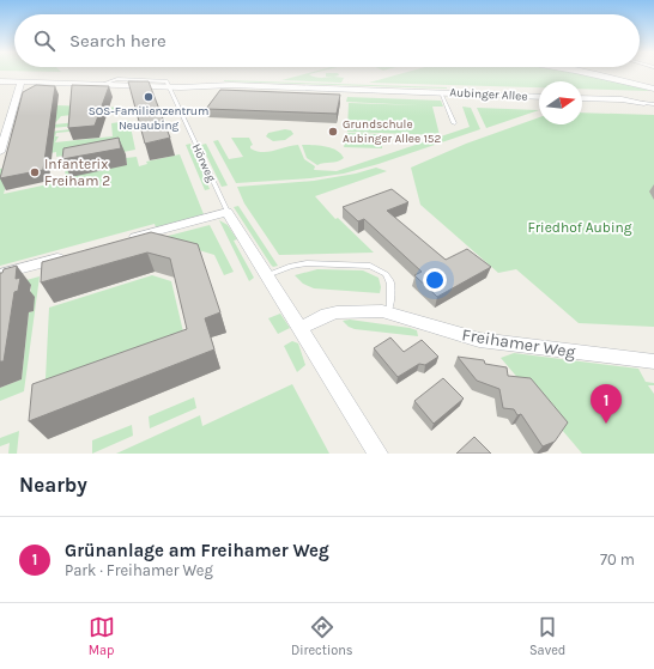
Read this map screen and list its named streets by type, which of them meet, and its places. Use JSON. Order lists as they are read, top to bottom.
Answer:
{
  "streets": {
    "street": ["Aubinger Allee", "Freihamer Weg"],
    "lane": ["Hörweg"]
  },
  "crossings": [
    ["Aubinger Allee", "Hörweg"]
  ],
  "parks": ["Friedhof Aubing"],
  "places": ["SOS-Familienzentrum Neuaubing", "Grundschule Aubinger Allee 152", "Infanterix Freiham 2"],
  "north": "right",
  "page": {
    "search": "Search here",
    "pins": "1",
    "heading": "Nearby",
    "list": [
      {
        "mark": "1",
        "name": "Grünanlage am Freihamer Weg",
        "note": "Park · Freihamer Weg",
        "value": "70 m"
      }
    ],
    "nav": ["Map", "Directions", "Saved"]
  }
}
